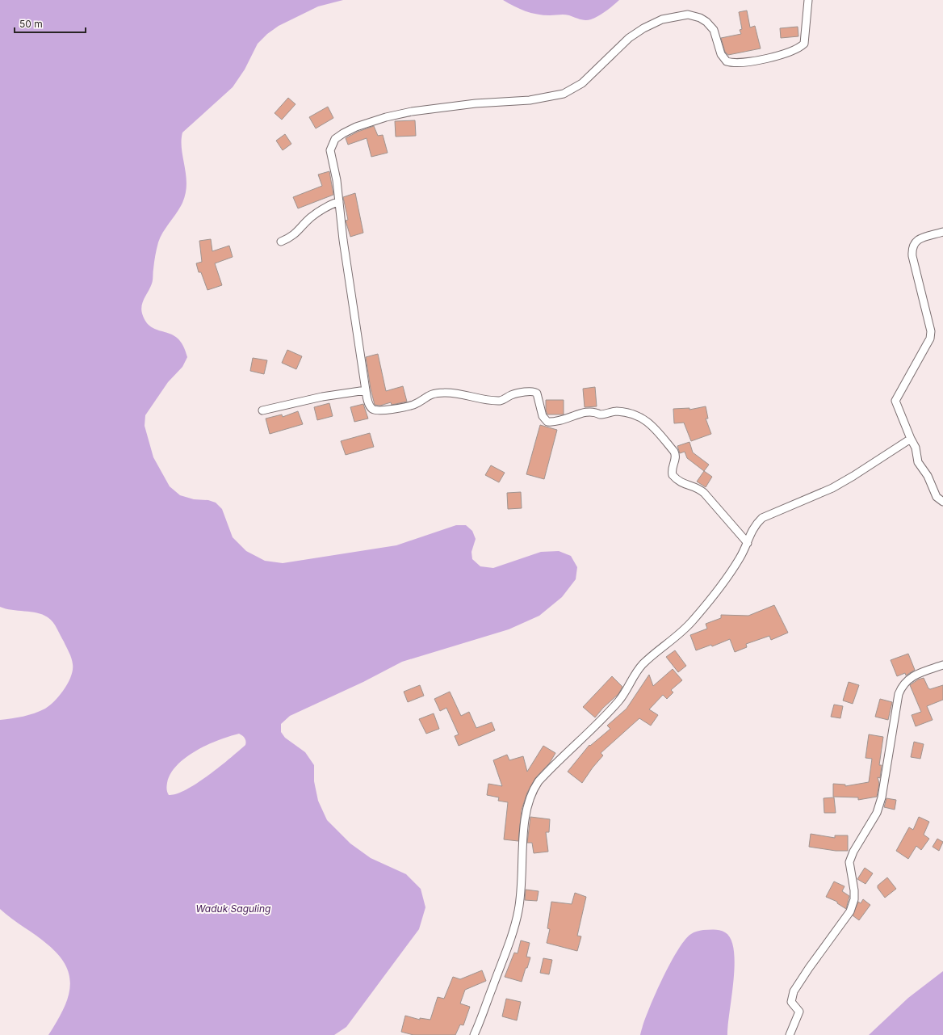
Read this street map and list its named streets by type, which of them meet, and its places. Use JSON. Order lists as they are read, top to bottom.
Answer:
{
  "water": ["Waduk Saguling"],
  "scale_bar": "50 m"
}
